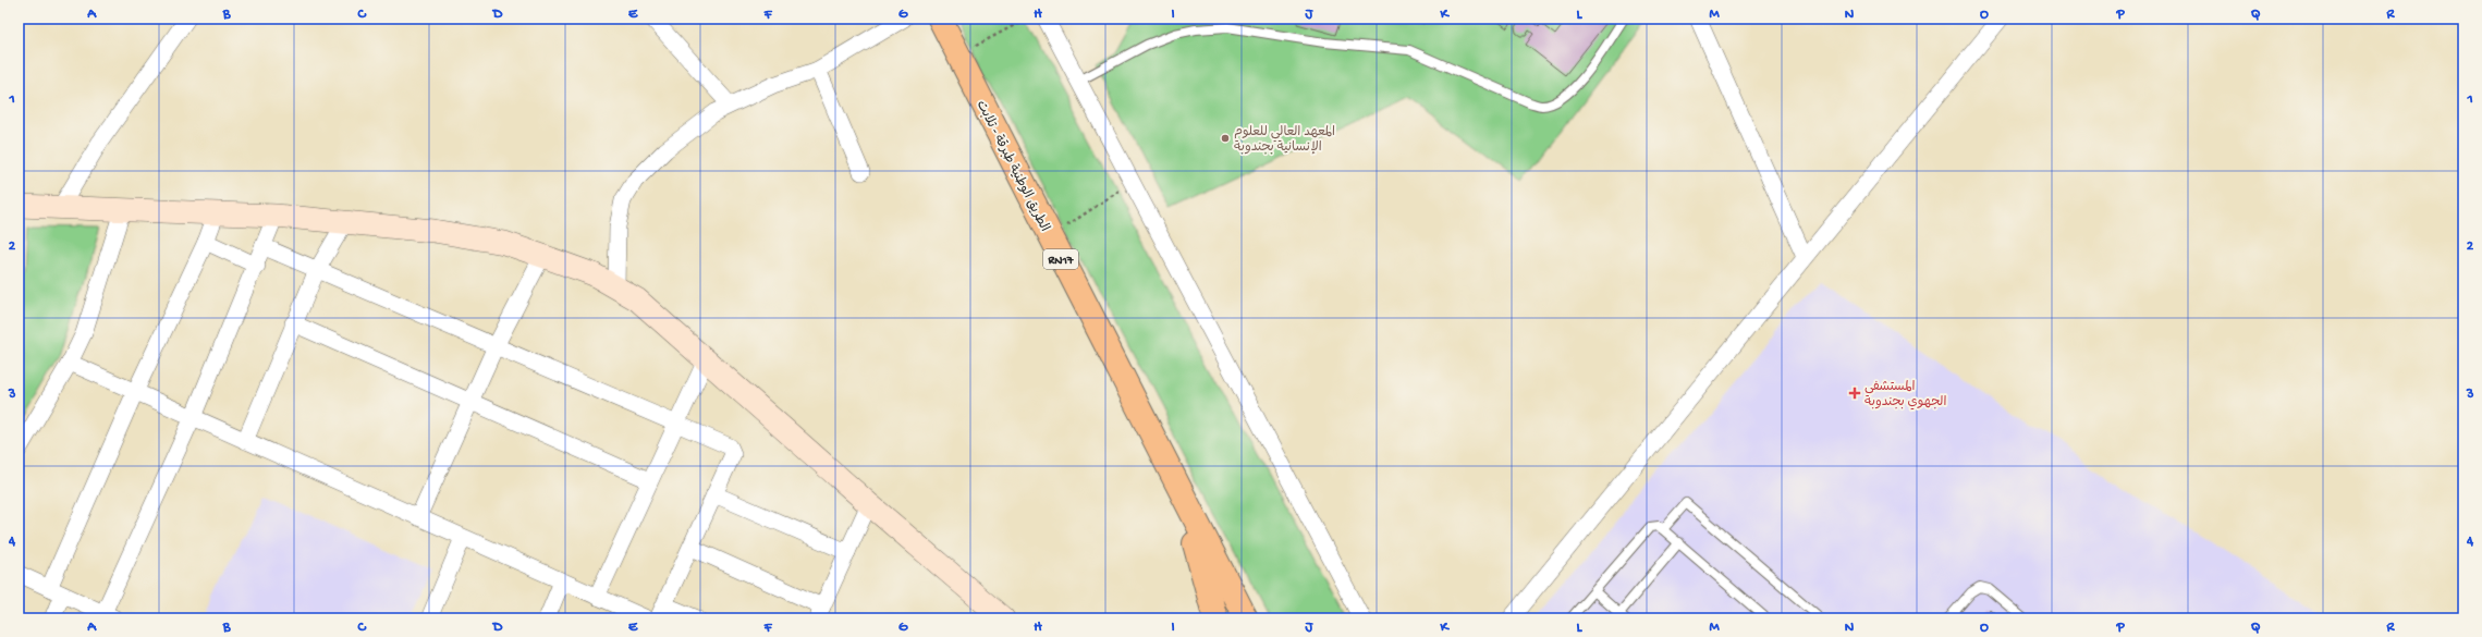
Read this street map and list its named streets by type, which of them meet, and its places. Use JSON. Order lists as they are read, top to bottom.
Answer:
{
  "streets": {
    "main road": ["الطريق الوطنية طبرقة - تلابت", "RN17"]
  },
  "places": {
    "other": ["المعهد العالي للعلوم الإنسانية بجندوبة"],
    "health": ["المستشفى الجهوي بجندوبة"]
  },
  "grid": {
    "columns": [
      "A",
      "B",
      "C",
      "D",
      "E",
      "F",
      "G",
      "H",
      "I",
      "J",
      "K",
      "L",
      "M",
      "N",
      "O",
      "P",
      "Q",
      "R"
    ],
    "rows": [
      "1",
      "2",
      "3",
      "4"
    ]
  }
}
